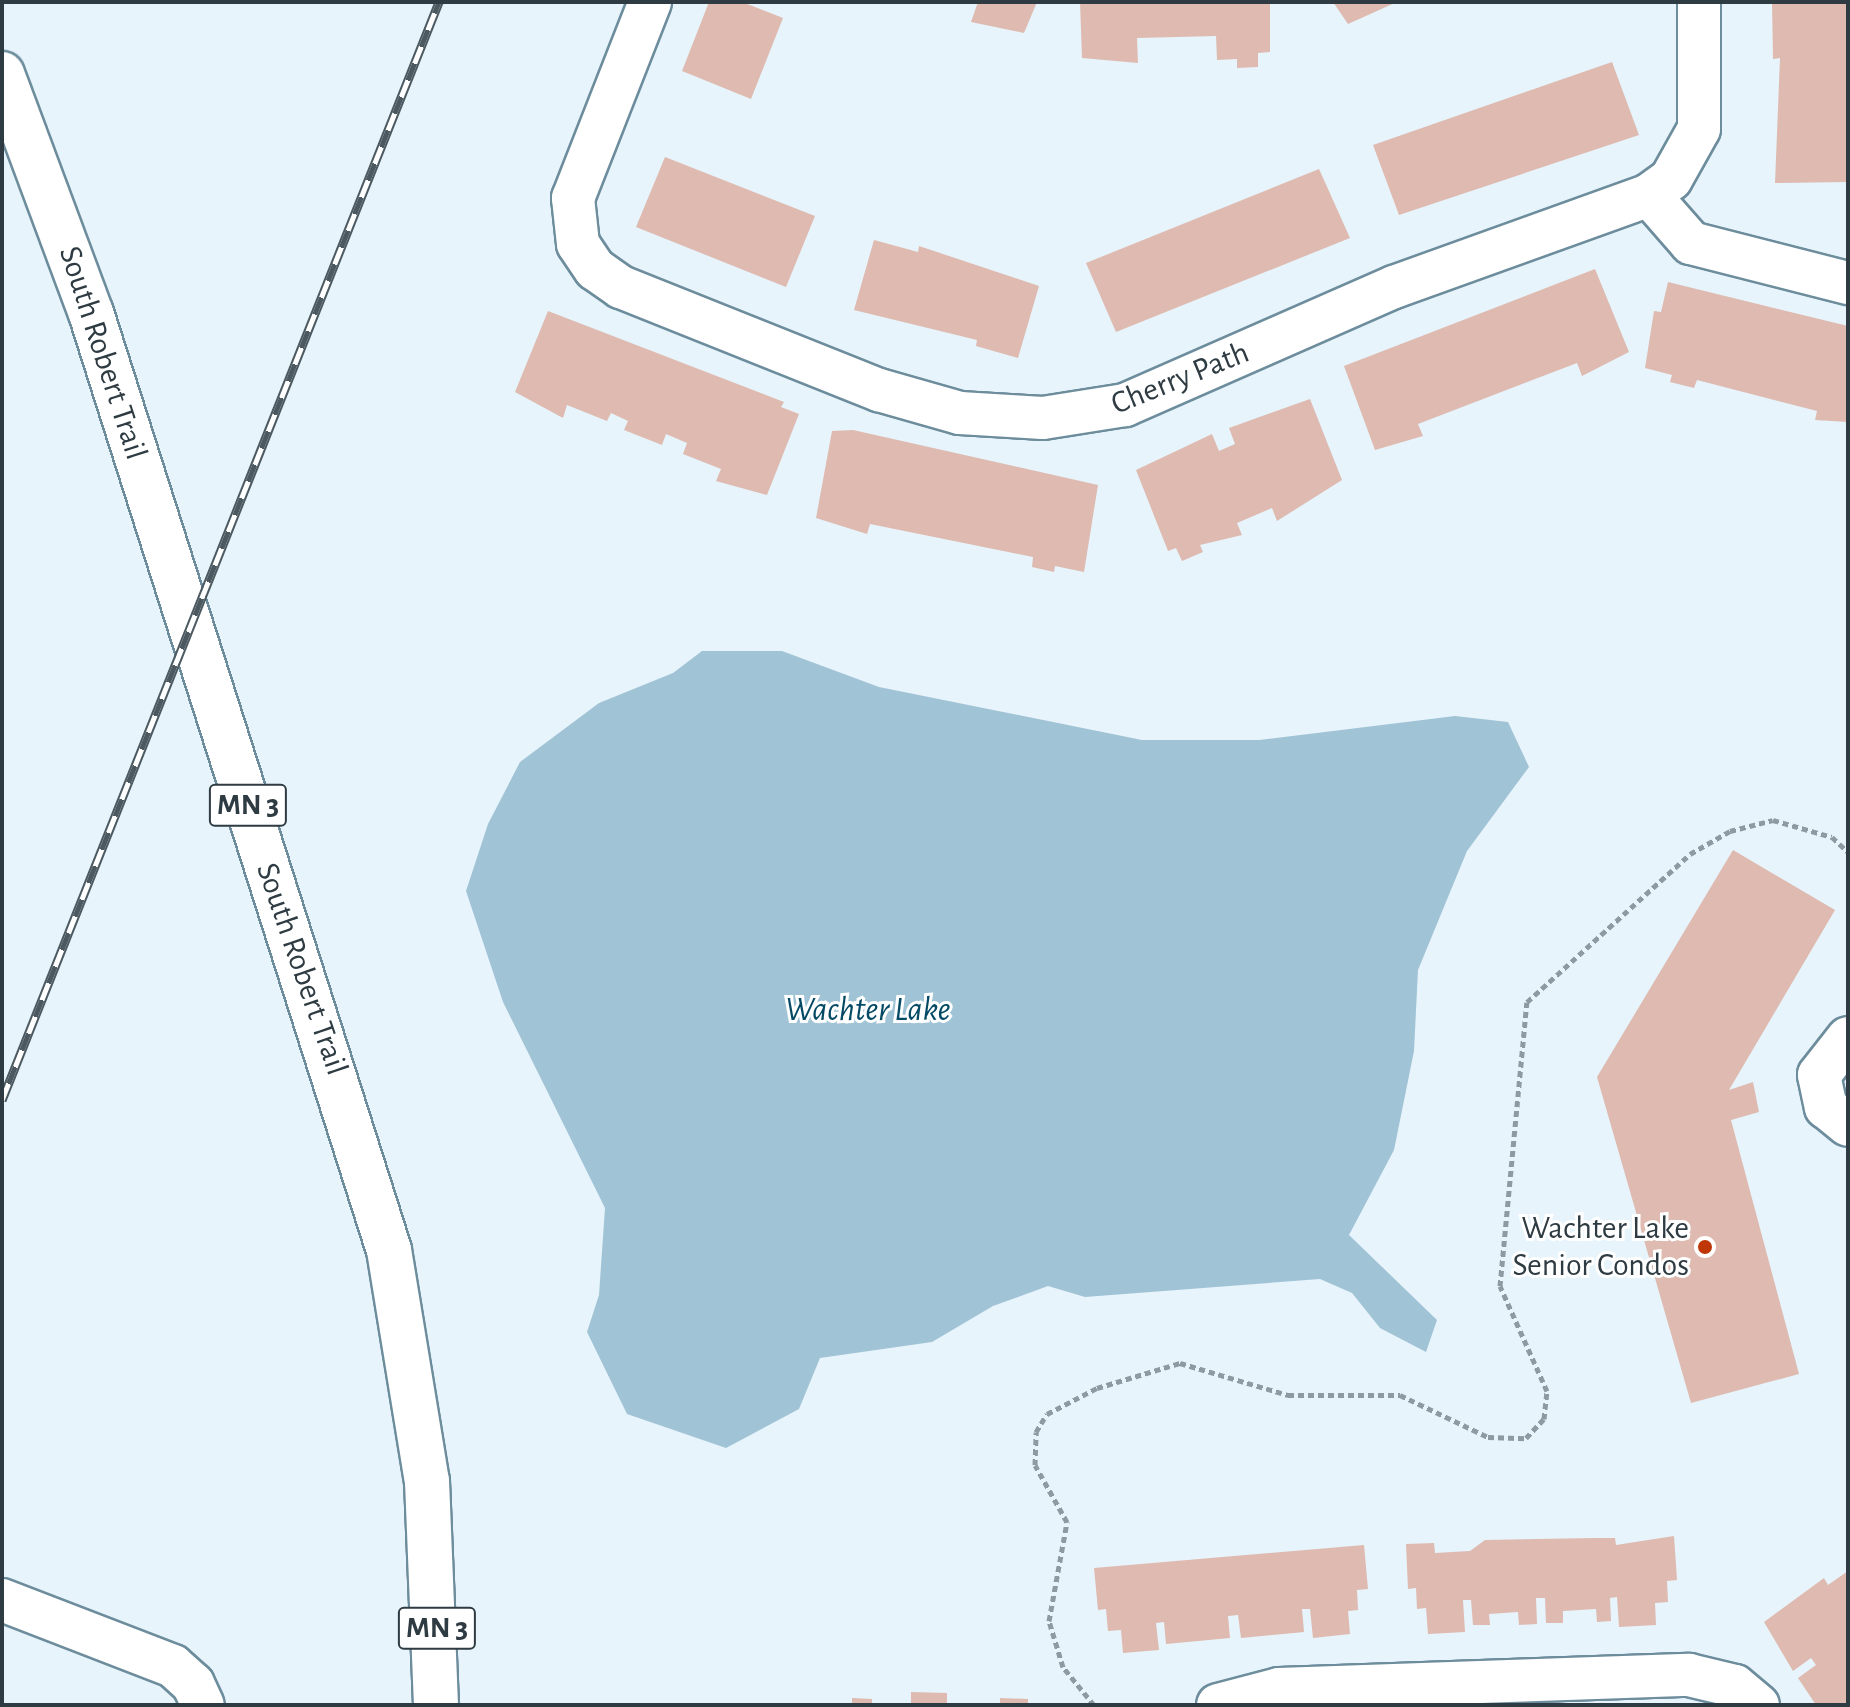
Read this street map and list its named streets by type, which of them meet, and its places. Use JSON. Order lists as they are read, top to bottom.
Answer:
{
  "streets": {
    "main road": ["South Robert Trail", "MN 3"],
    "street": ["Cherry Path"]
  },
  "water": ["Wachter Lake"],
  "places": ["Wachter Lake Senior Condos"]
}
